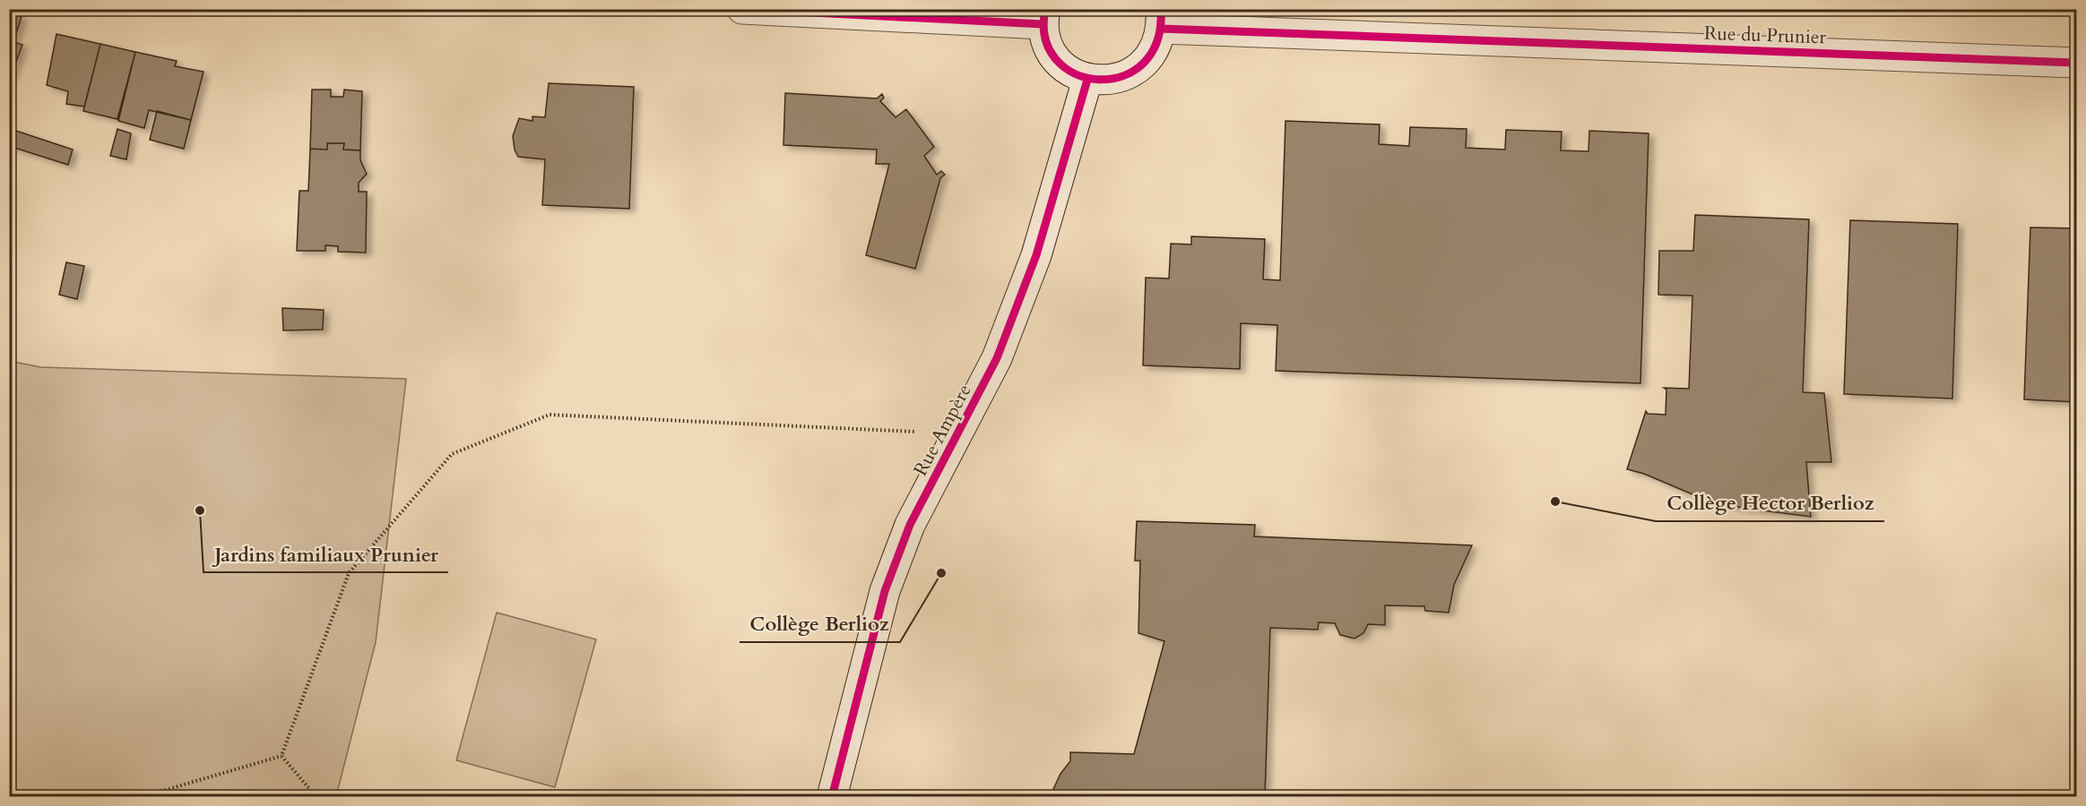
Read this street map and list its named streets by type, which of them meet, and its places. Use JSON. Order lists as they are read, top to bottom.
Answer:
{
  "streets": {
    "street": ["Rue du Prunier", "Rue Ampère"]
  },
  "places": ["Collège Hector Berlioz", "Jardins familiaux Prunier", "Collège Berlioz"]
}
